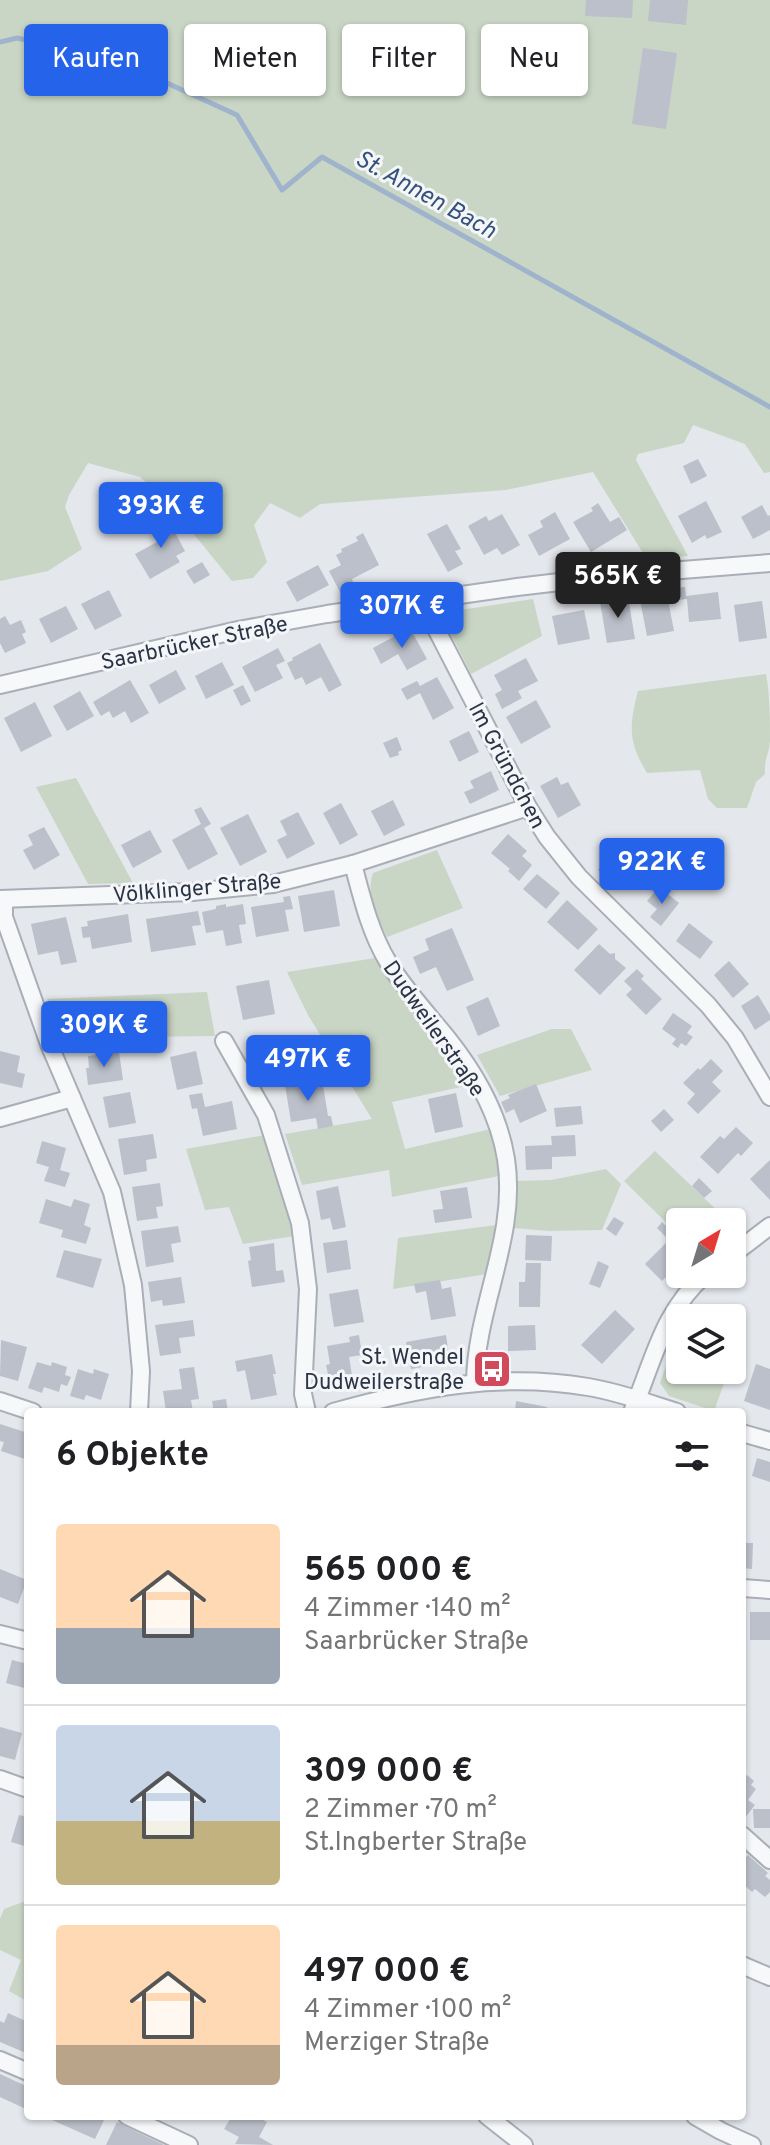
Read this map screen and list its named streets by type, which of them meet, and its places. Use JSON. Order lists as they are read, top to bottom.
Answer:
{
  "streets": {
    "street": [
      "Saarbrücker Straße",
      "Im Gründchen",
      "Völklinger Straße",
      "Dudweilerstraße"
    ]
  },
  "crossings": [
    ["Saarbrücker Straße", "Im Gründchen"],
    ["Im Gründchen", "Völklinger Straße"],
    ["Völklinger Straße", "Dudweilerstraße"]
  ],
  "water": ["St. Annen Bach"],
  "places": {
    "bus stop": ["St. Wendel Dudweilerstraße"]
  },
  "north": "top right",
  "page": {
    "chip": [
      "Kaufen",
      "Mieten",
      "Filter",
      "Neu"
    ],
    "price": [
      "393K €",
      "565K €",
      "307K €",
      "922K €",
      "309K €",
      "497K €"
    ],
    "heading": "6 Objekte",
    "list": [
      {
        "name": "565 000 €",
        "note": "4 Zimmer · 140 m² · Saarbrücker Straße"
      },
      {
        "name": "309 000 €",
        "note": "2 Zimmer · 70 m² · St.Ingberter Straße"
      },
      {
        "name": "497 000 €",
        "note": "4 Zimmer · 100 m² · Merziger Straße"
      }
    ]
  }
}
